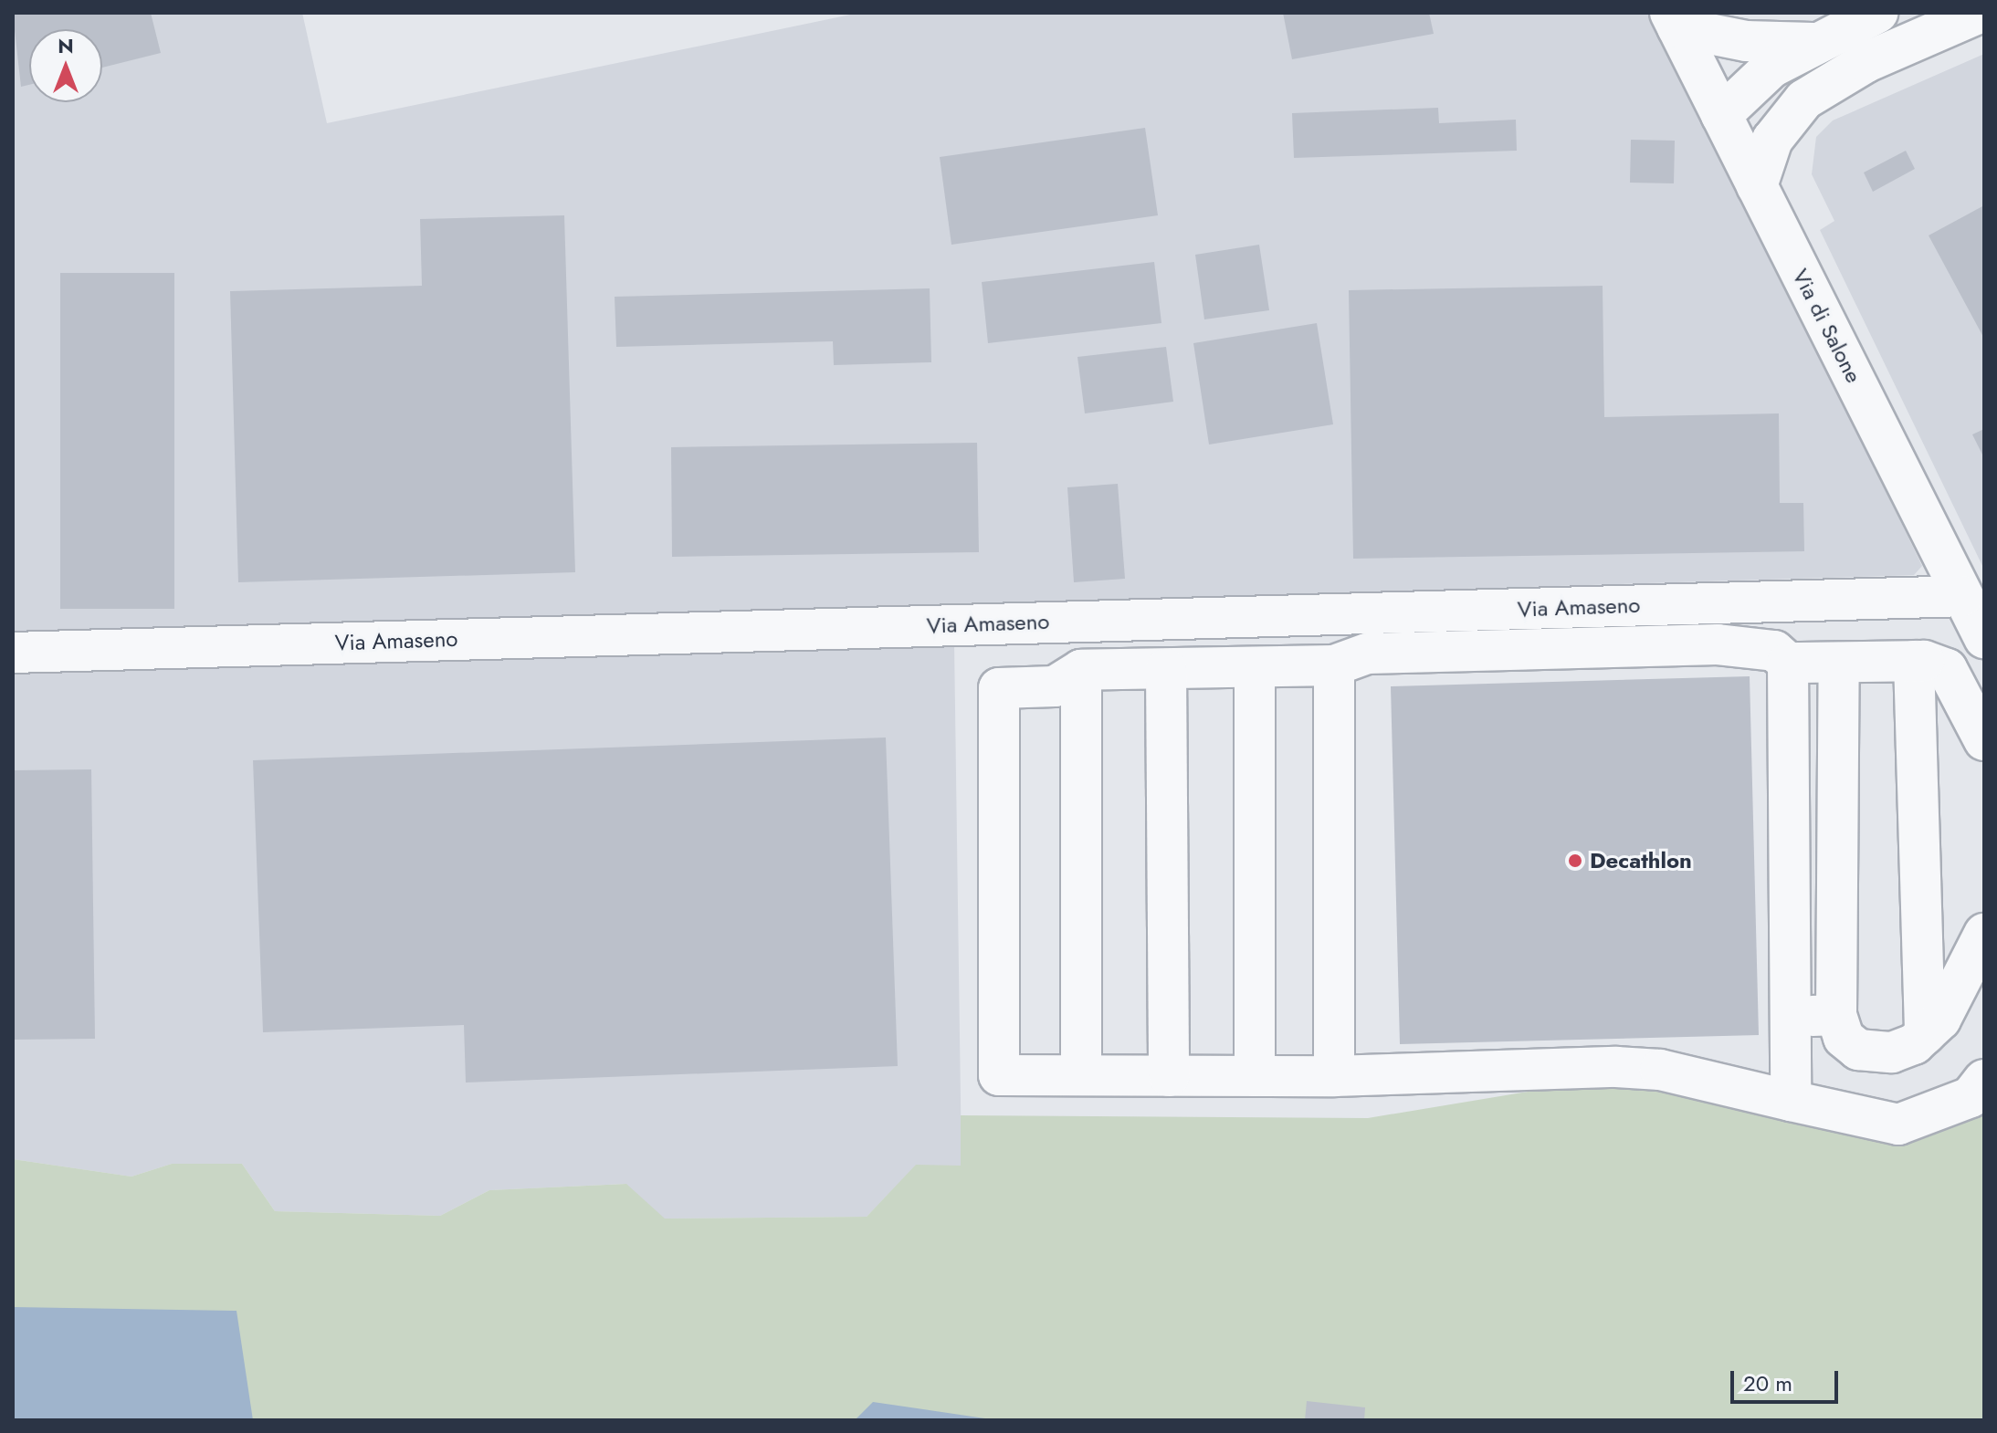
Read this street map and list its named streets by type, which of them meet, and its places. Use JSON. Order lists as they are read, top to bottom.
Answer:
{
  "streets": {
    "street": ["Via di Salone", "Via Amaseno"]
  },
  "crossings": [
    ["Via di Salone", "Via Amaseno"]
  ],
  "places": ["Decathlon"],
  "scale_bar": "20 m",
  "north": "top"
}
